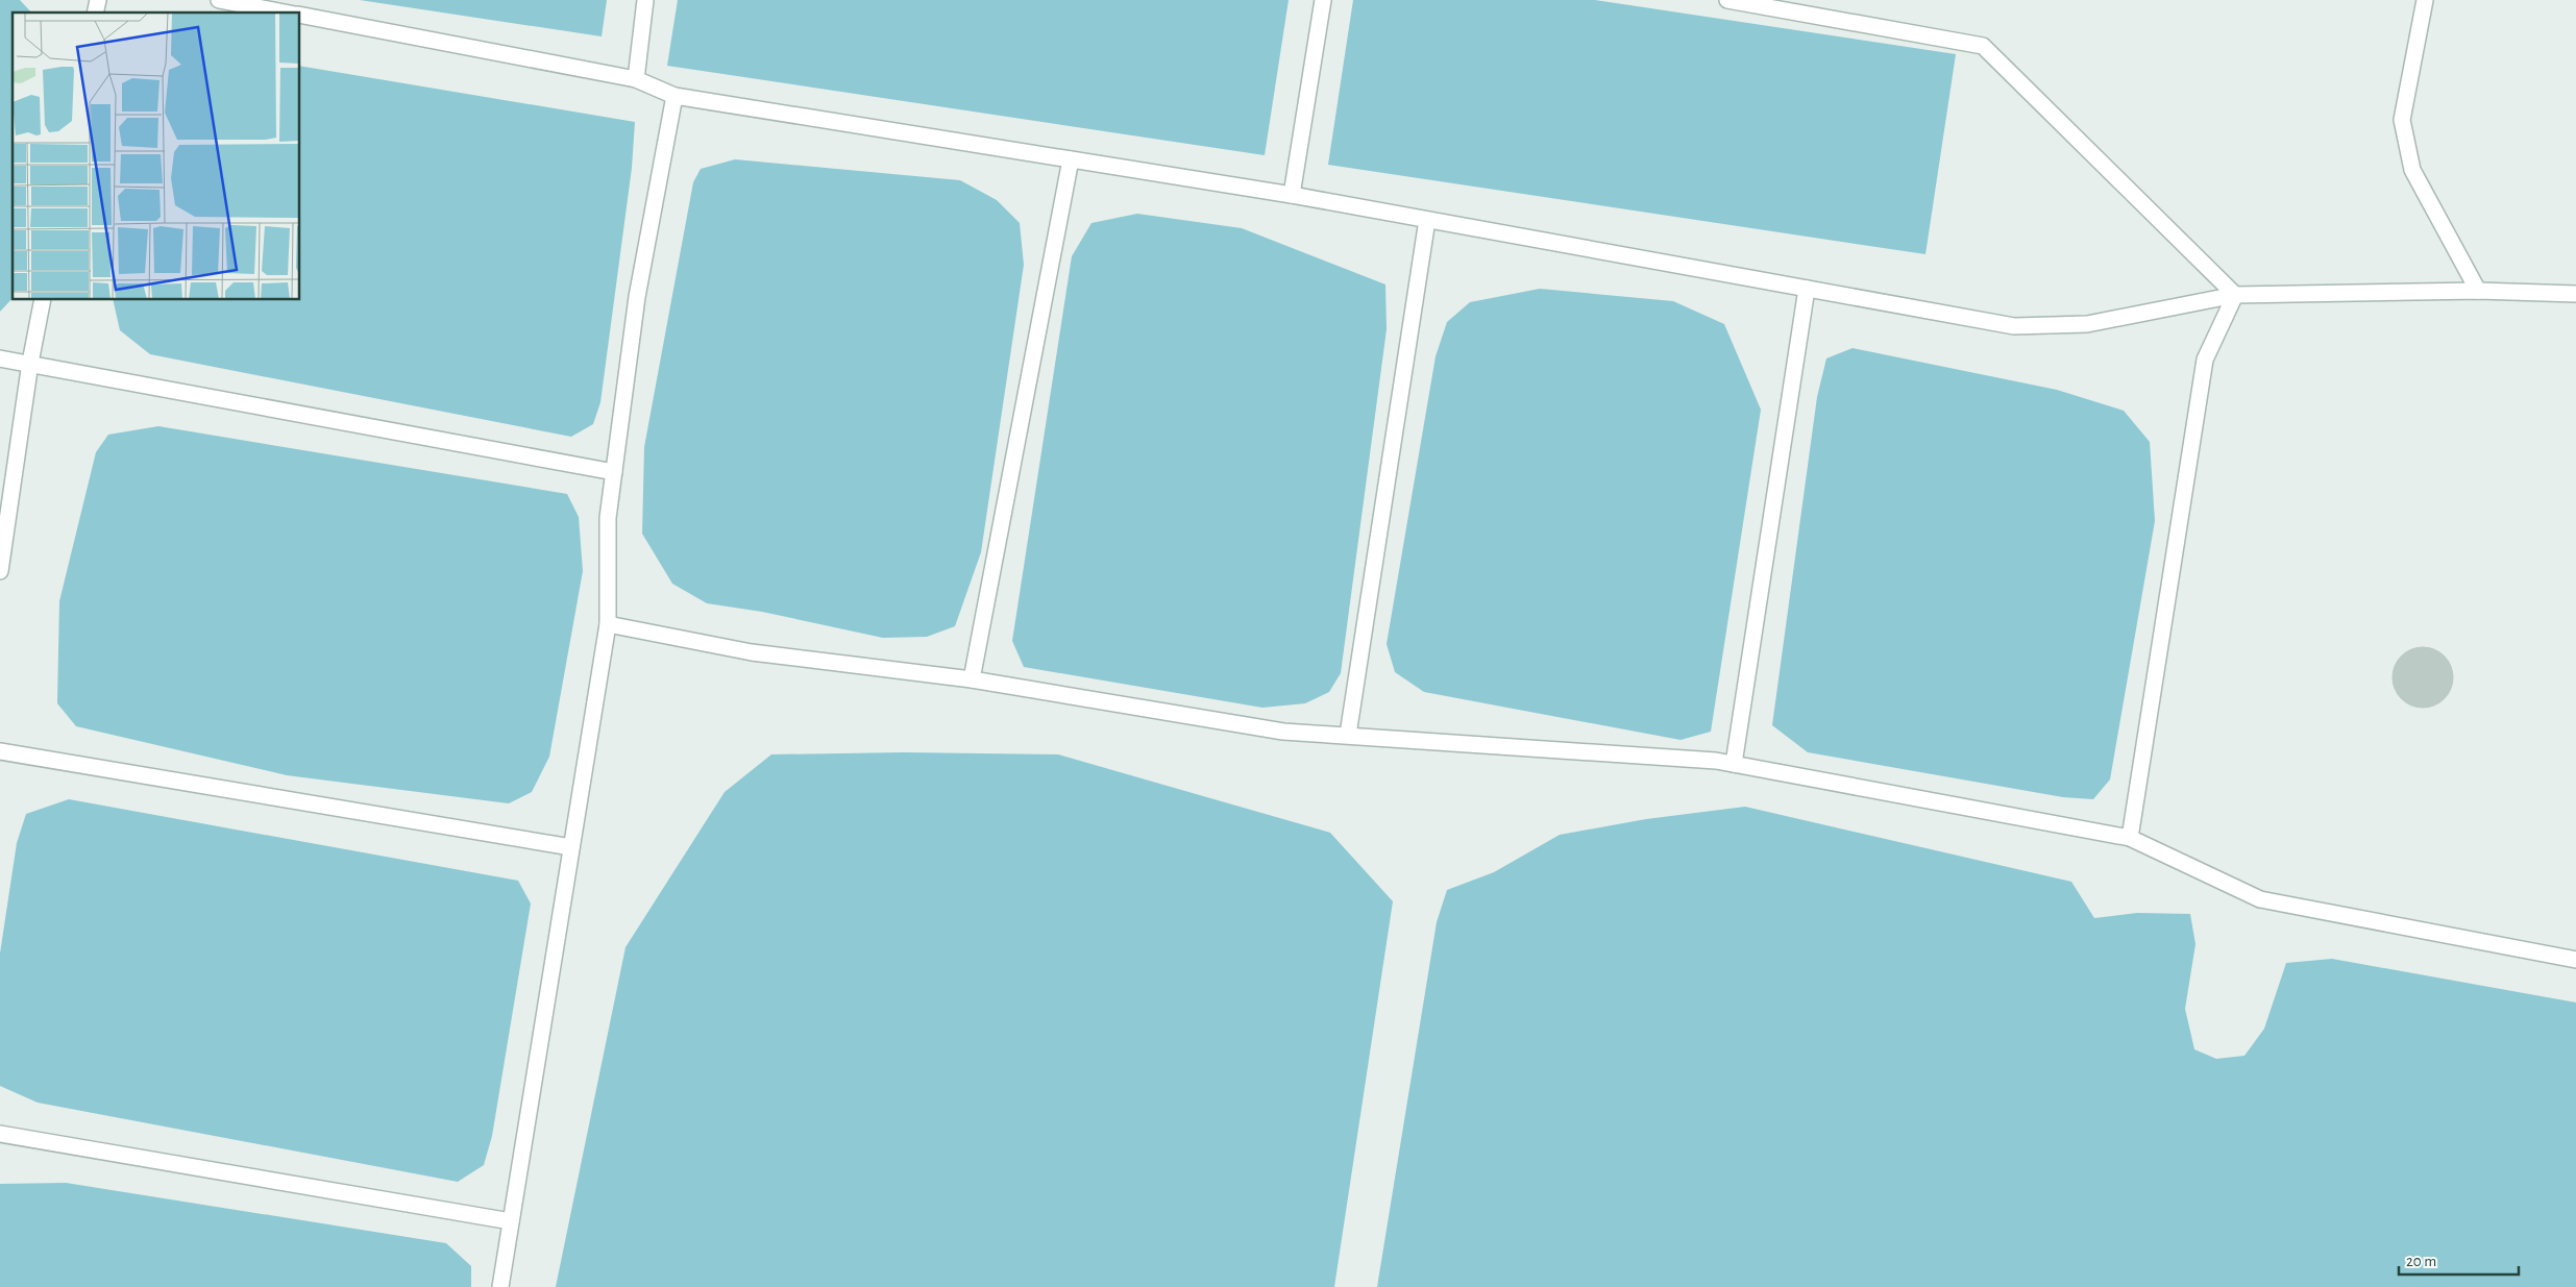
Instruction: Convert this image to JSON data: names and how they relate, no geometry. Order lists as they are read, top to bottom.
{
  "scale_bar": "20 m"
}
